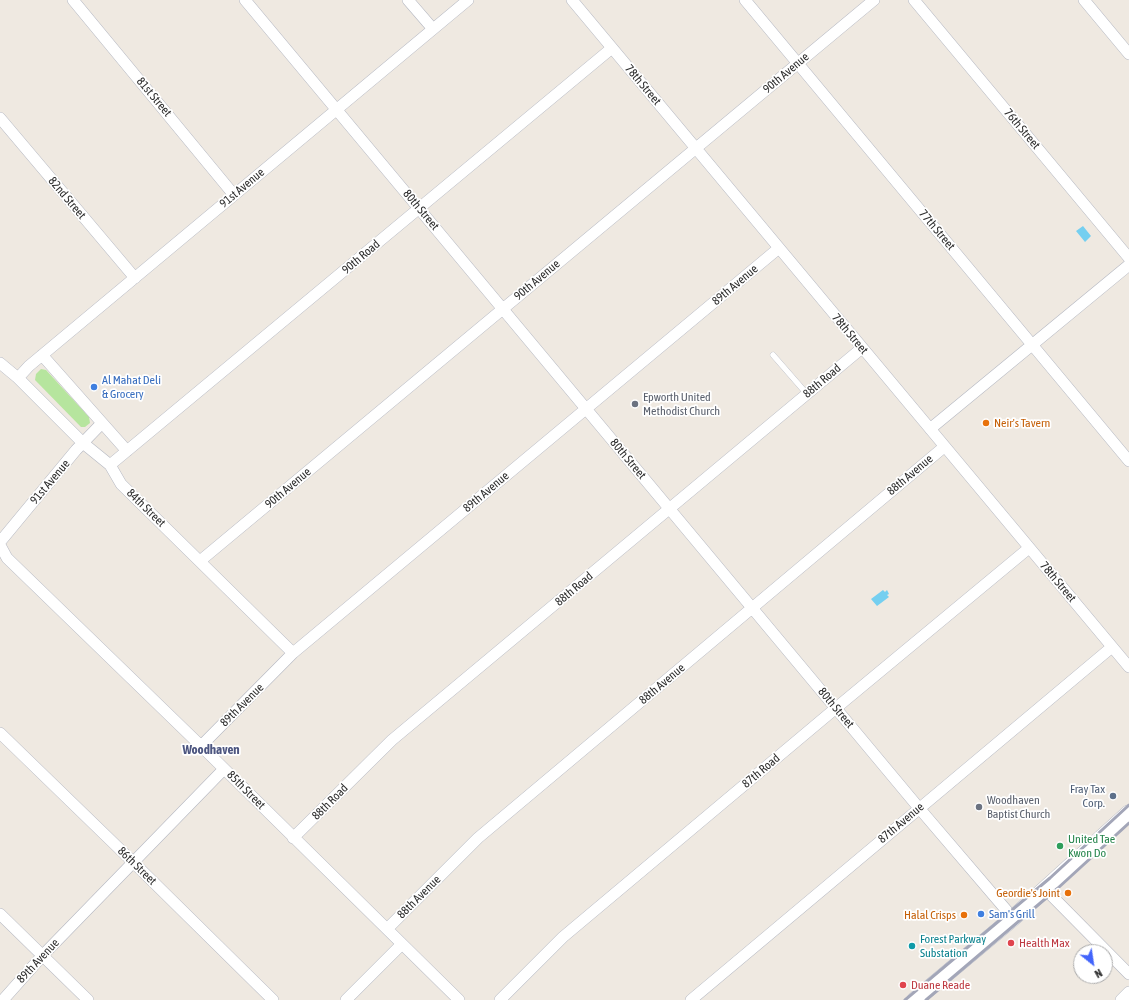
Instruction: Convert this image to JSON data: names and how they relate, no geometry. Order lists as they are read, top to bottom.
{
  "streets": {
    "street": [
      "90th Avenue",
      "78th Street",
      "81st Street",
      "76th Street",
      "91st Avenue",
      "82nd Street",
      "80th Street",
      "77th Street",
      "90th Road",
      "89th Avenue",
      "88th Road",
      "88th Avenue",
      "84th Street",
      "87th Road",
      "85th Street",
      "87th Avenue",
      "86th Street"
    ]
  },
  "crossings": [
    ["90th Avenue", "78th Street"],
    ["90th Avenue", "80th Street"],
    ["90th Avenue", "77th Street"],
    ["90th Avenue", "84th Street"],
    ["78th Street", "90th Road"],
    ["78th Street", "89th Avenue"],
    ["78th Street", "88th Road"],
    ["78th Street", "88th Avenue"],
    ["78th Street", "87th Road"],
    ["78th Street", "87th Avenue"],
    ["81st Street", "91st Avenue"],
    ["91st Avenue", "82nd Street"],
    ["91st Avenue", "80th Street"],
    ["91st Avenue", "84th Street"],
    ["91st Avenue", "85th Street"],
    ["80th Street", "90th Road"],
    ["80th Street", "89th Avenue"],
    ["80th Street", "88th Road"],
    ["80th Street", "88th Avenue"],
    ["80th Street", "87th Road"],
    ["80th Street", "87th Avenue"],
    ["90th Road", "84th Street"],
    ["89th Avenue", "84th Street"],
    ["89th Avenue", "85th Street"],
    ["89th Avenue", "86th Street"],
    ["88th Road", "85th Street"],
    ["88th Avenue", "85th Street"]
  ],
  "districts": ["Woodhaven"],
  "places": [
    "Al Mahat Deli & Grocery",
    "Epworth United Methodist Church",
    "Neir's Tavern",
    "Fray Tax Corp.",
    "Woodhaven Baptist Church",
    "United Tae Kwon Do",
    "Geordie's Joint",
    "Sam's Grill",
    "Halal Crisps",
    "Health Max",
    "Forest Parkway Substation",
    "Duane Reade"
  ],
  "north": "bottom right"
}
